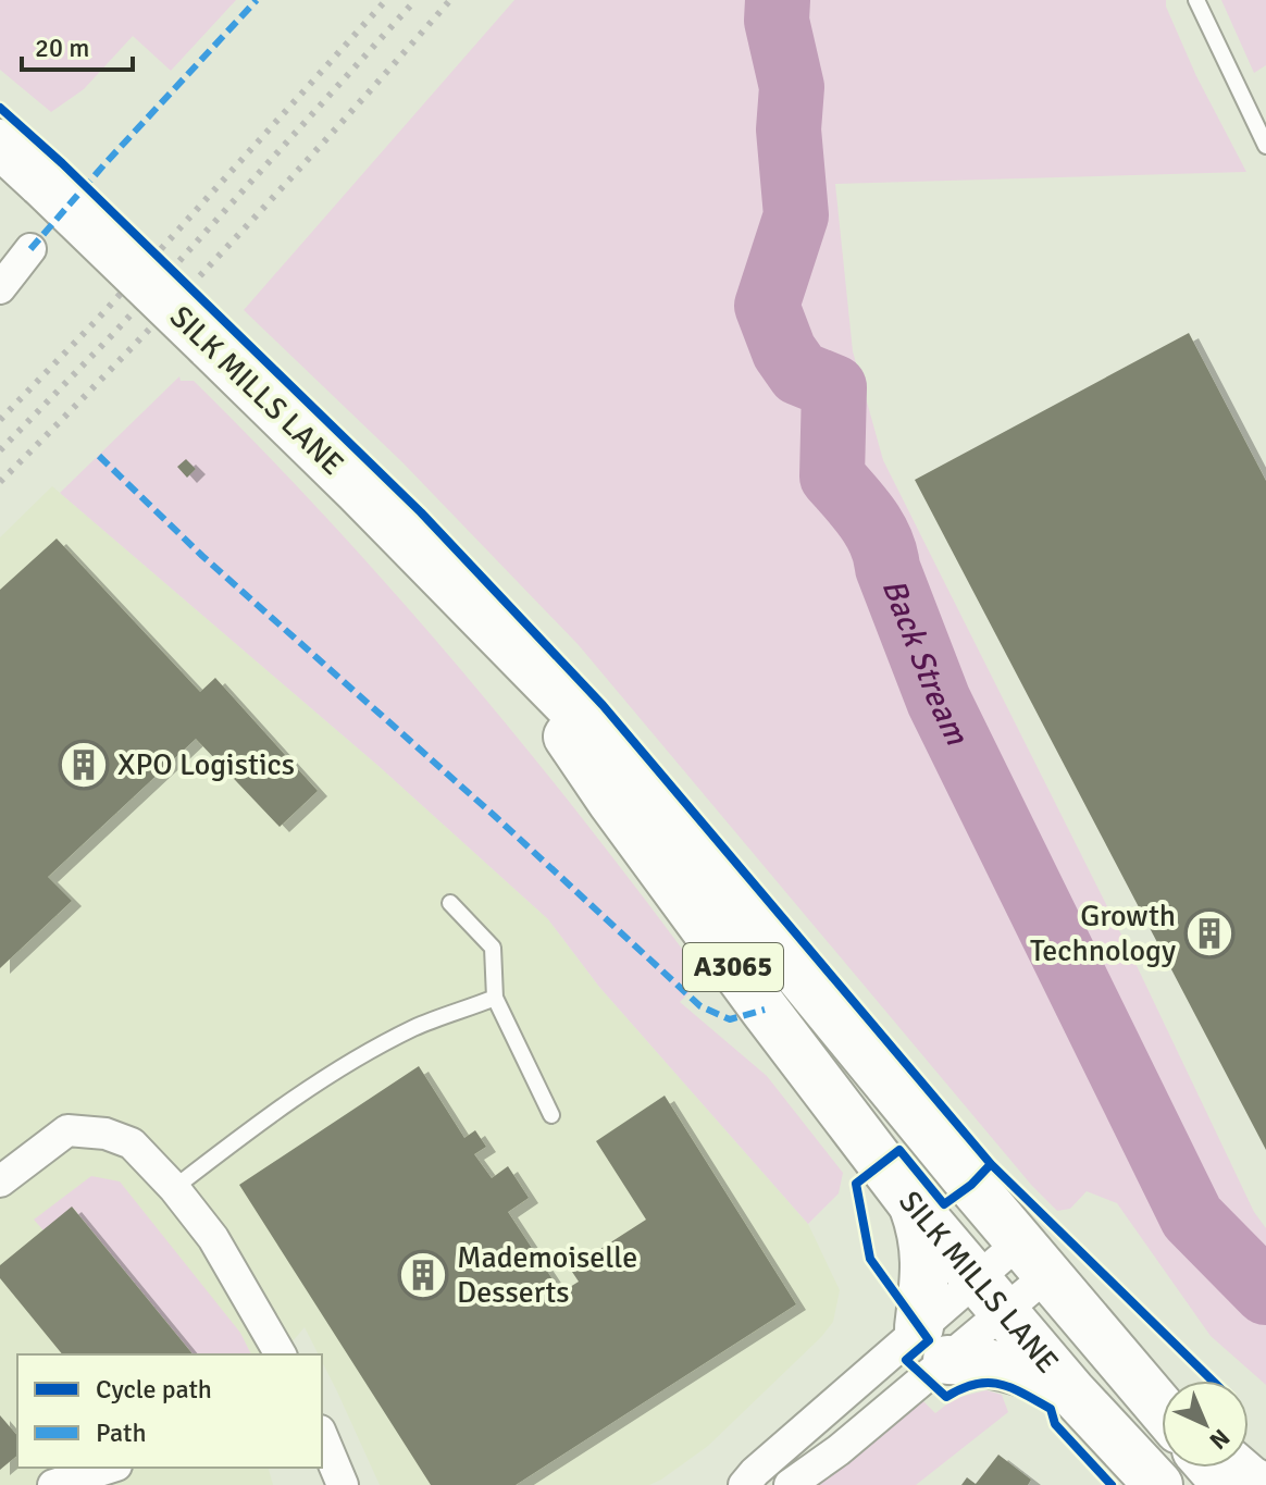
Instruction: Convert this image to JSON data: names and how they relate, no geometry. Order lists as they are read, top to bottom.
{
  "streets": {
    "main road": ["SILK MILLS LANE", "A3065"]
  },
  "water": ["Back Stream"],
  "places": {
    "building": ["XPO Logistics", "Growth Technology", "Mademoiselle Desserts"]
  },
  "legend": ["Cycle path", "Path"],
  "scale_bar": "20 m",
  "north": "bottom right"
}
